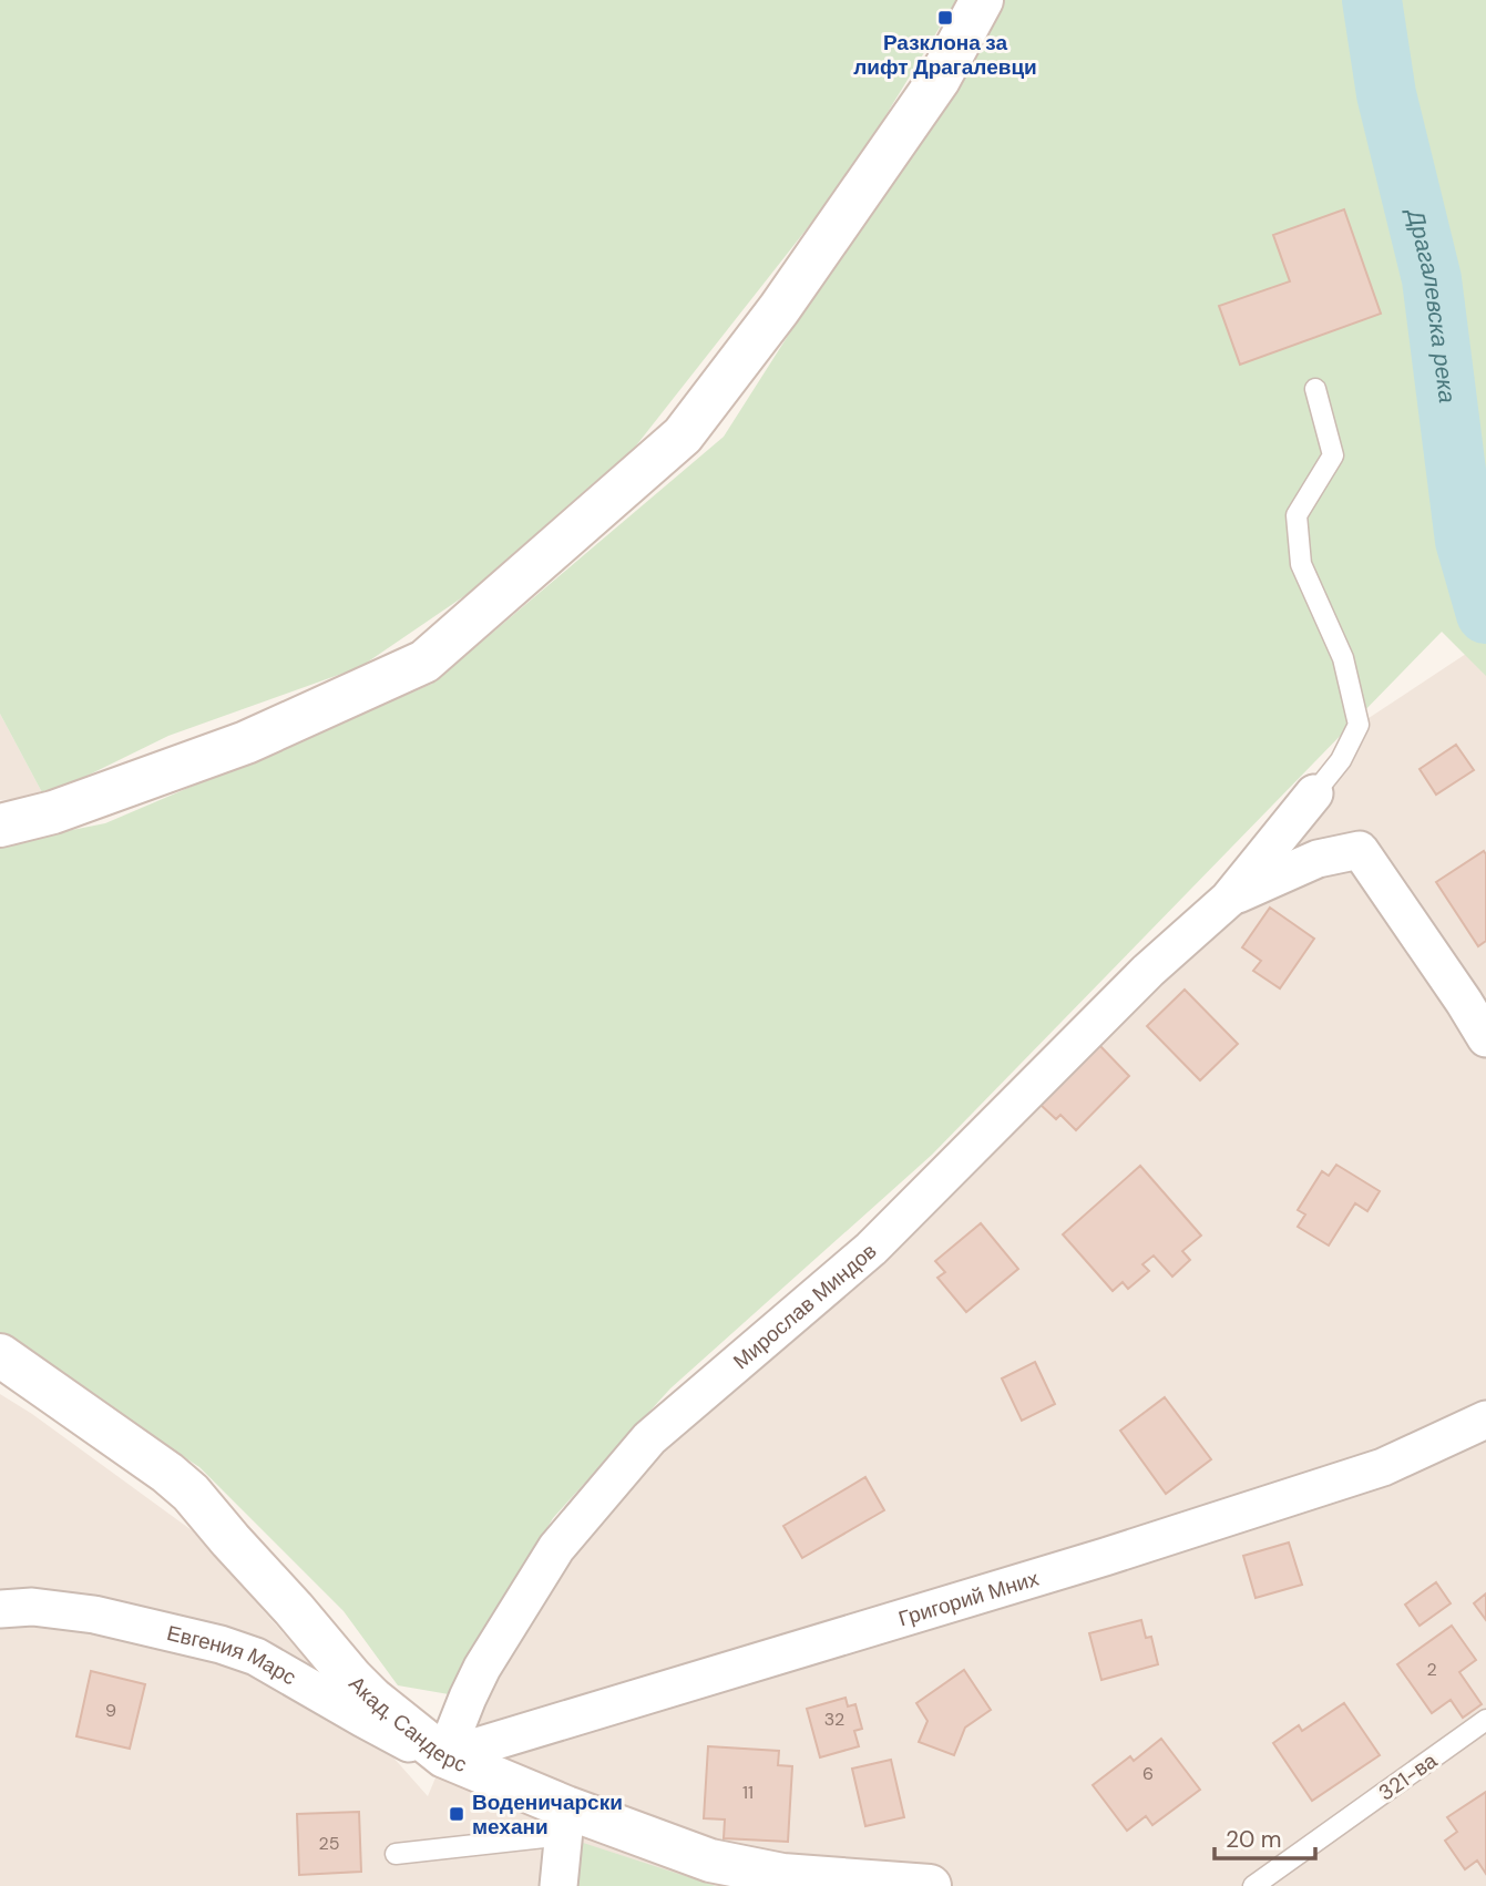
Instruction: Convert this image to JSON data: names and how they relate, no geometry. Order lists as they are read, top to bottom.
{
  "streets": {
    "street": [
      "Мирослав Миндов",
      "Григорий Мних",
      "Евгения Марс",
      "Акад. Сандерс"
    ],
    "lane": ["321-ва"]
  },
  "crossings": [
    ["Мирослав Миндов", "Григорий Мних"],
    ["Мирослав Миндов", "Евгения Марс"],
    ["Мирослав Миндов", "Акад. Сандерс"],
    ["Григорий Мних", "Евгения Марс"],
    ["Григорий Мних", "Акад. Сандерс"],
    ["Евгения Марс", "Акад. Сандерс"]
  ],
  "water": ["Драгалевска река"],
  "places": {
    "transit": ["Разклона за лифт Драгалевци", "Воденичарски механи"]
  },
  "house_numbers": [
    "2",
    "9",
    "32",
    "6",
    "11",
    "25"
  ],
  "scale_bar": "20 m"
}
